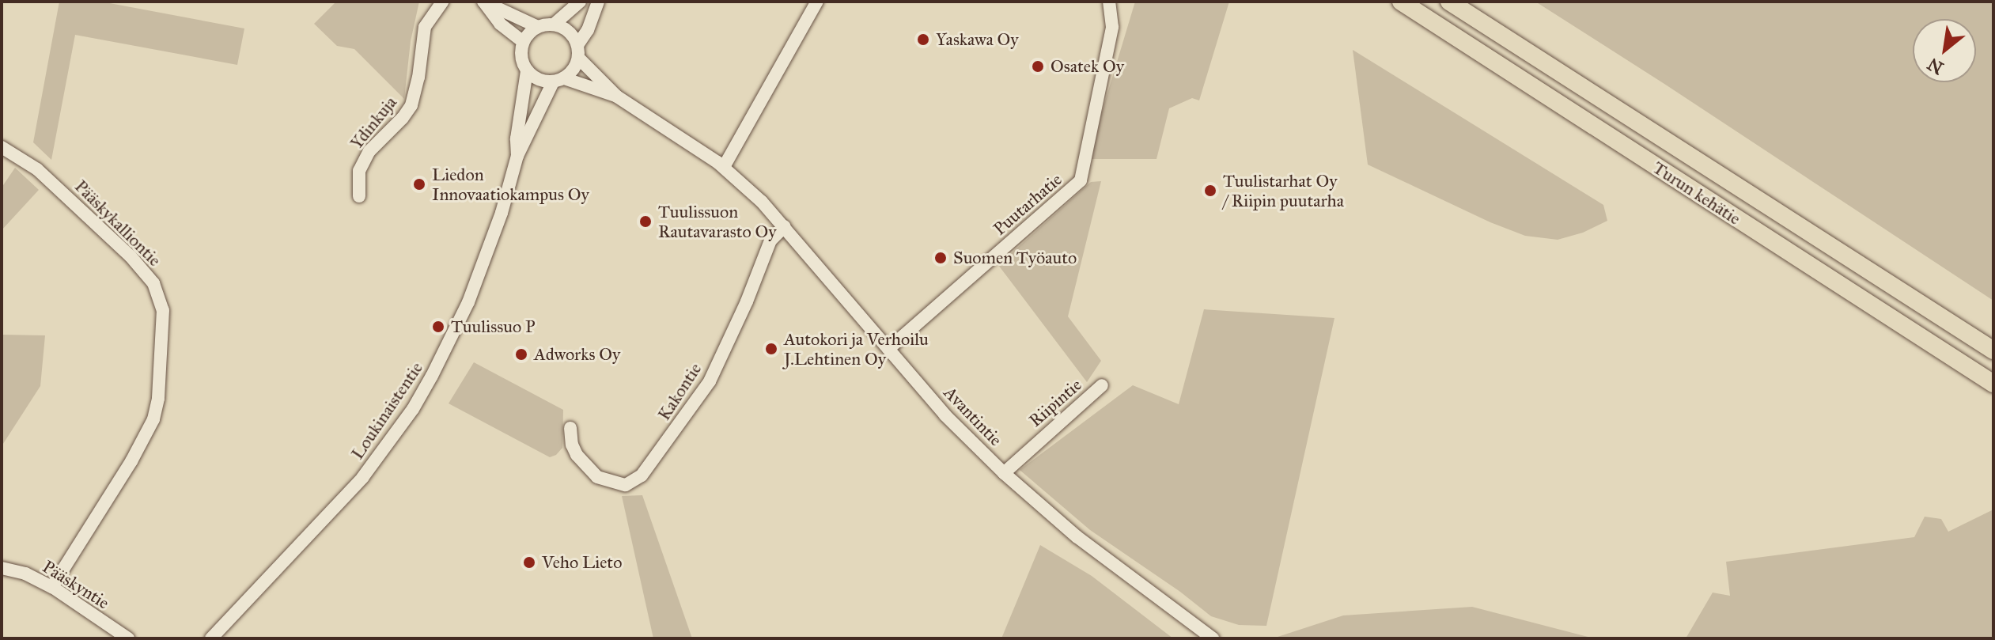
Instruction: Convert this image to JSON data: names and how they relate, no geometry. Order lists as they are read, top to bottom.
{
  "streets": {
    "highway": ["Turun kehätie"],
    "street": [
      "Ydinkuja",
      "Puutarhatie",
      "Pääskykalliontie",
      "Kakontie",
      "Riipintie",
      "Loukinaistentie",
      "Avantintie",
      "Pääskyntie"
    ]
  },
  "crossings": [
    ["Puutarhatie", "Avantintie"],
    ["Pääskykalliontie", "Pääskyntie"],
    ["Kakontie", "Avantintie"],
    ["Riipintie", "Avantintie"],
    ["Loukinaistentie", "Avantintie"]
  ],
  "places": [
    "Yaskawa Oy",
    "Osatek Oy",
    "Liedon Innovaatiokampus Oy",
    "Tuulistarhat Oy / Riipin puutarha",
    "Tuulissuon Rautavarasto Oy",
    "Suomen Työauto",
    "Tuulissuo P",
    "Autokori ja Verhoilu J.Lehtinen Oy",
    "Adworks Oy",
    "Veho Lieto"
  ],
  "north": "bottom left"
}
